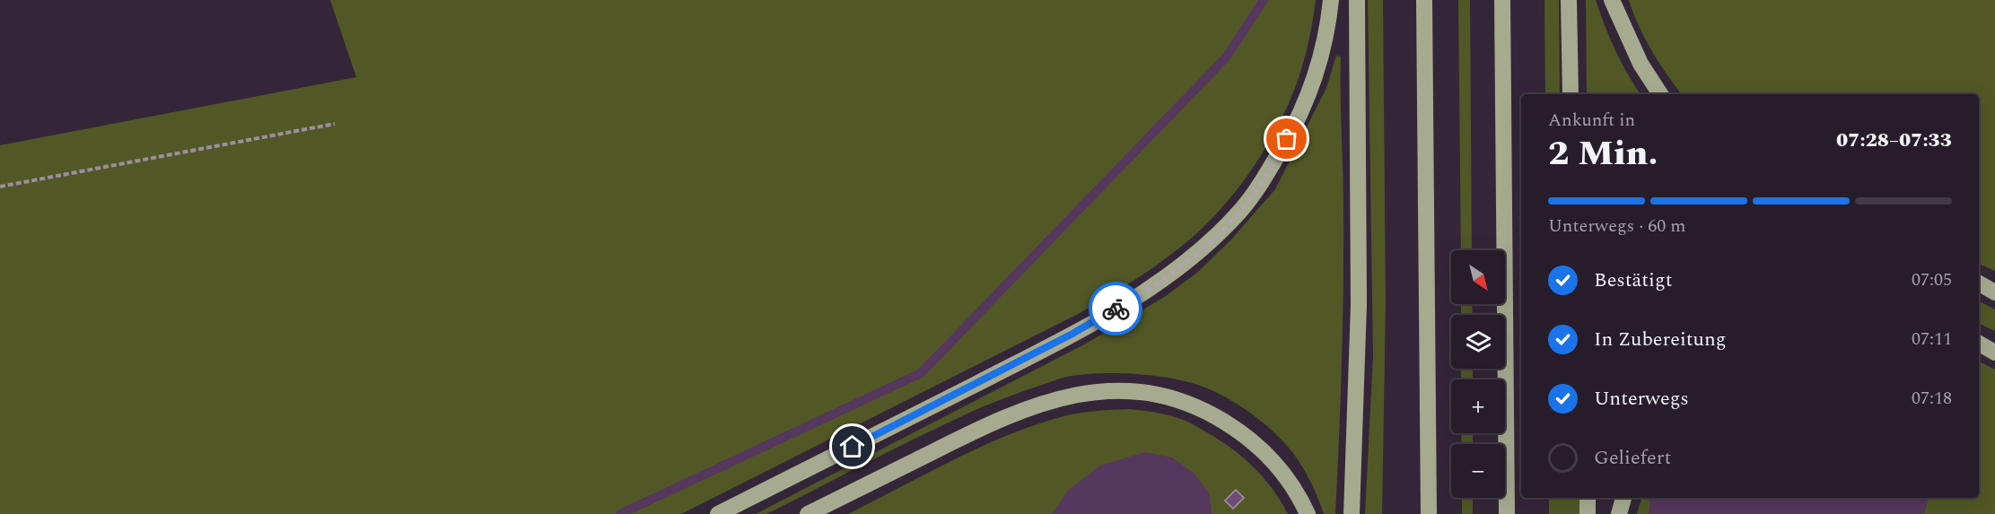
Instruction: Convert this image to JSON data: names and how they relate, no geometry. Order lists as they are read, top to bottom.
{
  "north": "bottom right",
  "page": {
    "heading": ["2 Min.", "Ankunft in", "07:28–07:33"],
    "bar": "Unterwegs · 60 m",
    "map_buttons": ["+", "−"],
    "list": [
      ["Bestätigt", "07:05"],
      ["In Zubereitung", "07:11"],
      ["Unterwegs", "07:18"],
      "Geliefert"
    ]
  }
}
